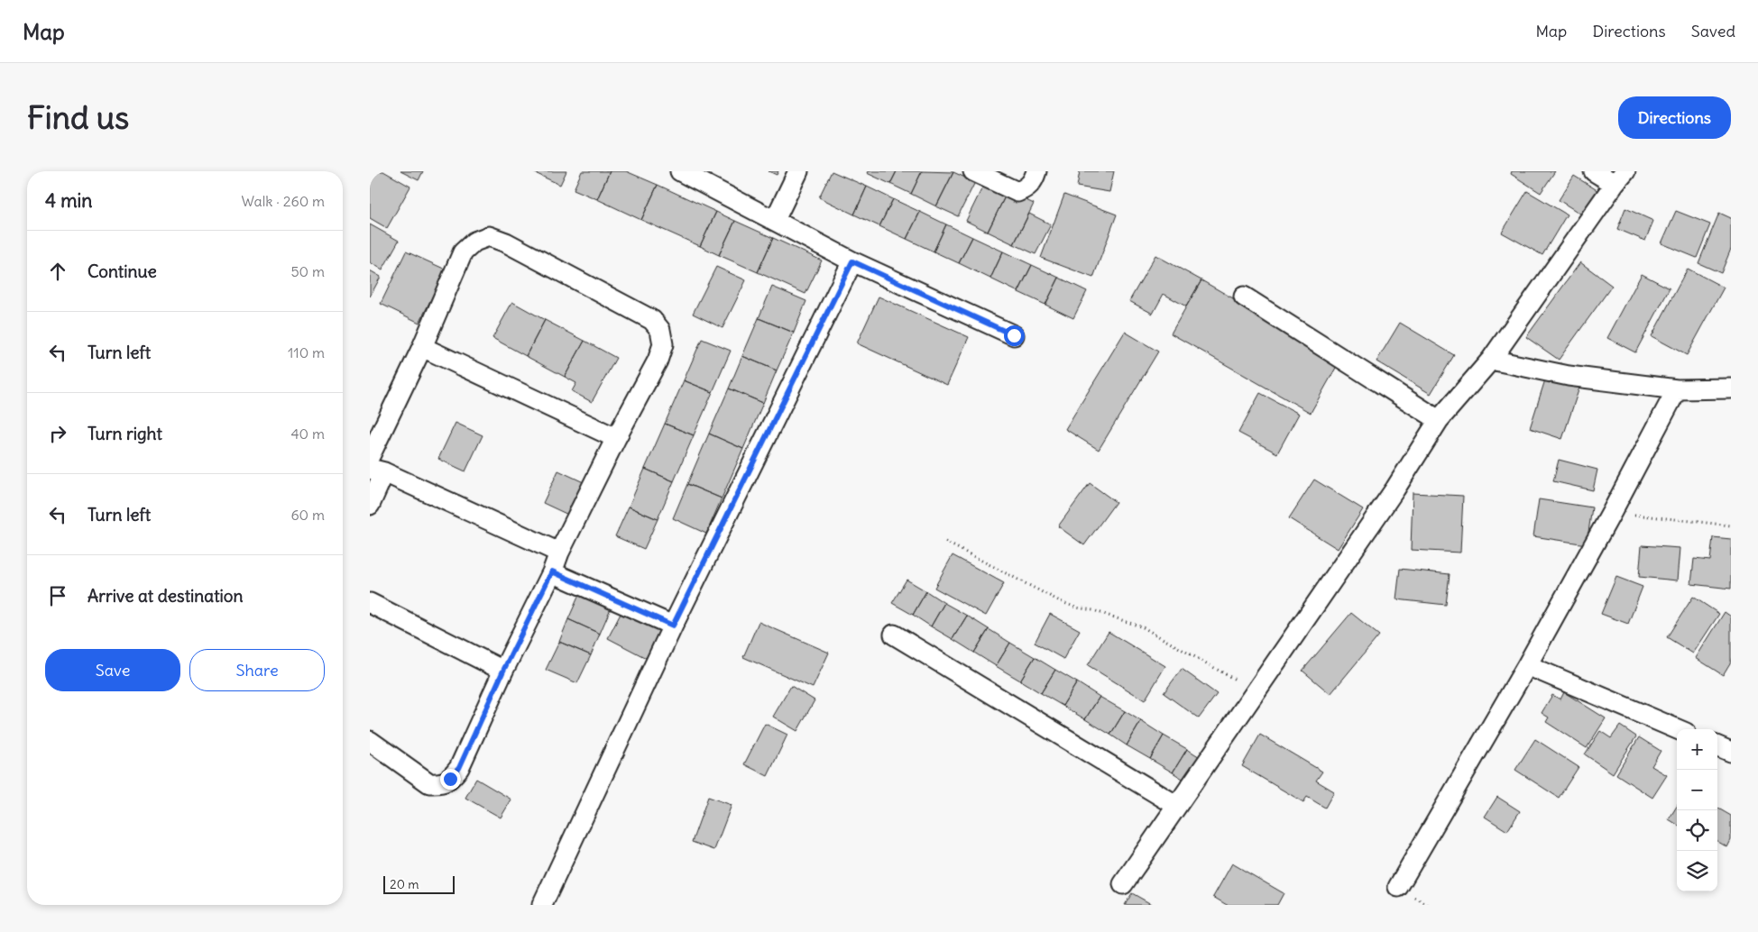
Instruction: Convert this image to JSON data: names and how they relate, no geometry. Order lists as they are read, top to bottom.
{
  "scale_bar": "20 m",
  "page": {
    "header": "Map",
    "nav": ["Map", "Directions", "Saved"],
    "buttons": [
      "Directions",
      ["Save", "Share"]
    ],
    "title": "Find us",
    "heading": ["4 min", "Walk · 260 m"],
    "list": [
      ["Continue", "50 m"],
      ["Turn left", "110 m"],
      ["Turn right", "40 m"],
      ["Turn left", "60 m"],
      "Arrive at destination"
    ],
    "map_buttons": ["+", "−"],
    "scale": "20 m"
  }
}
